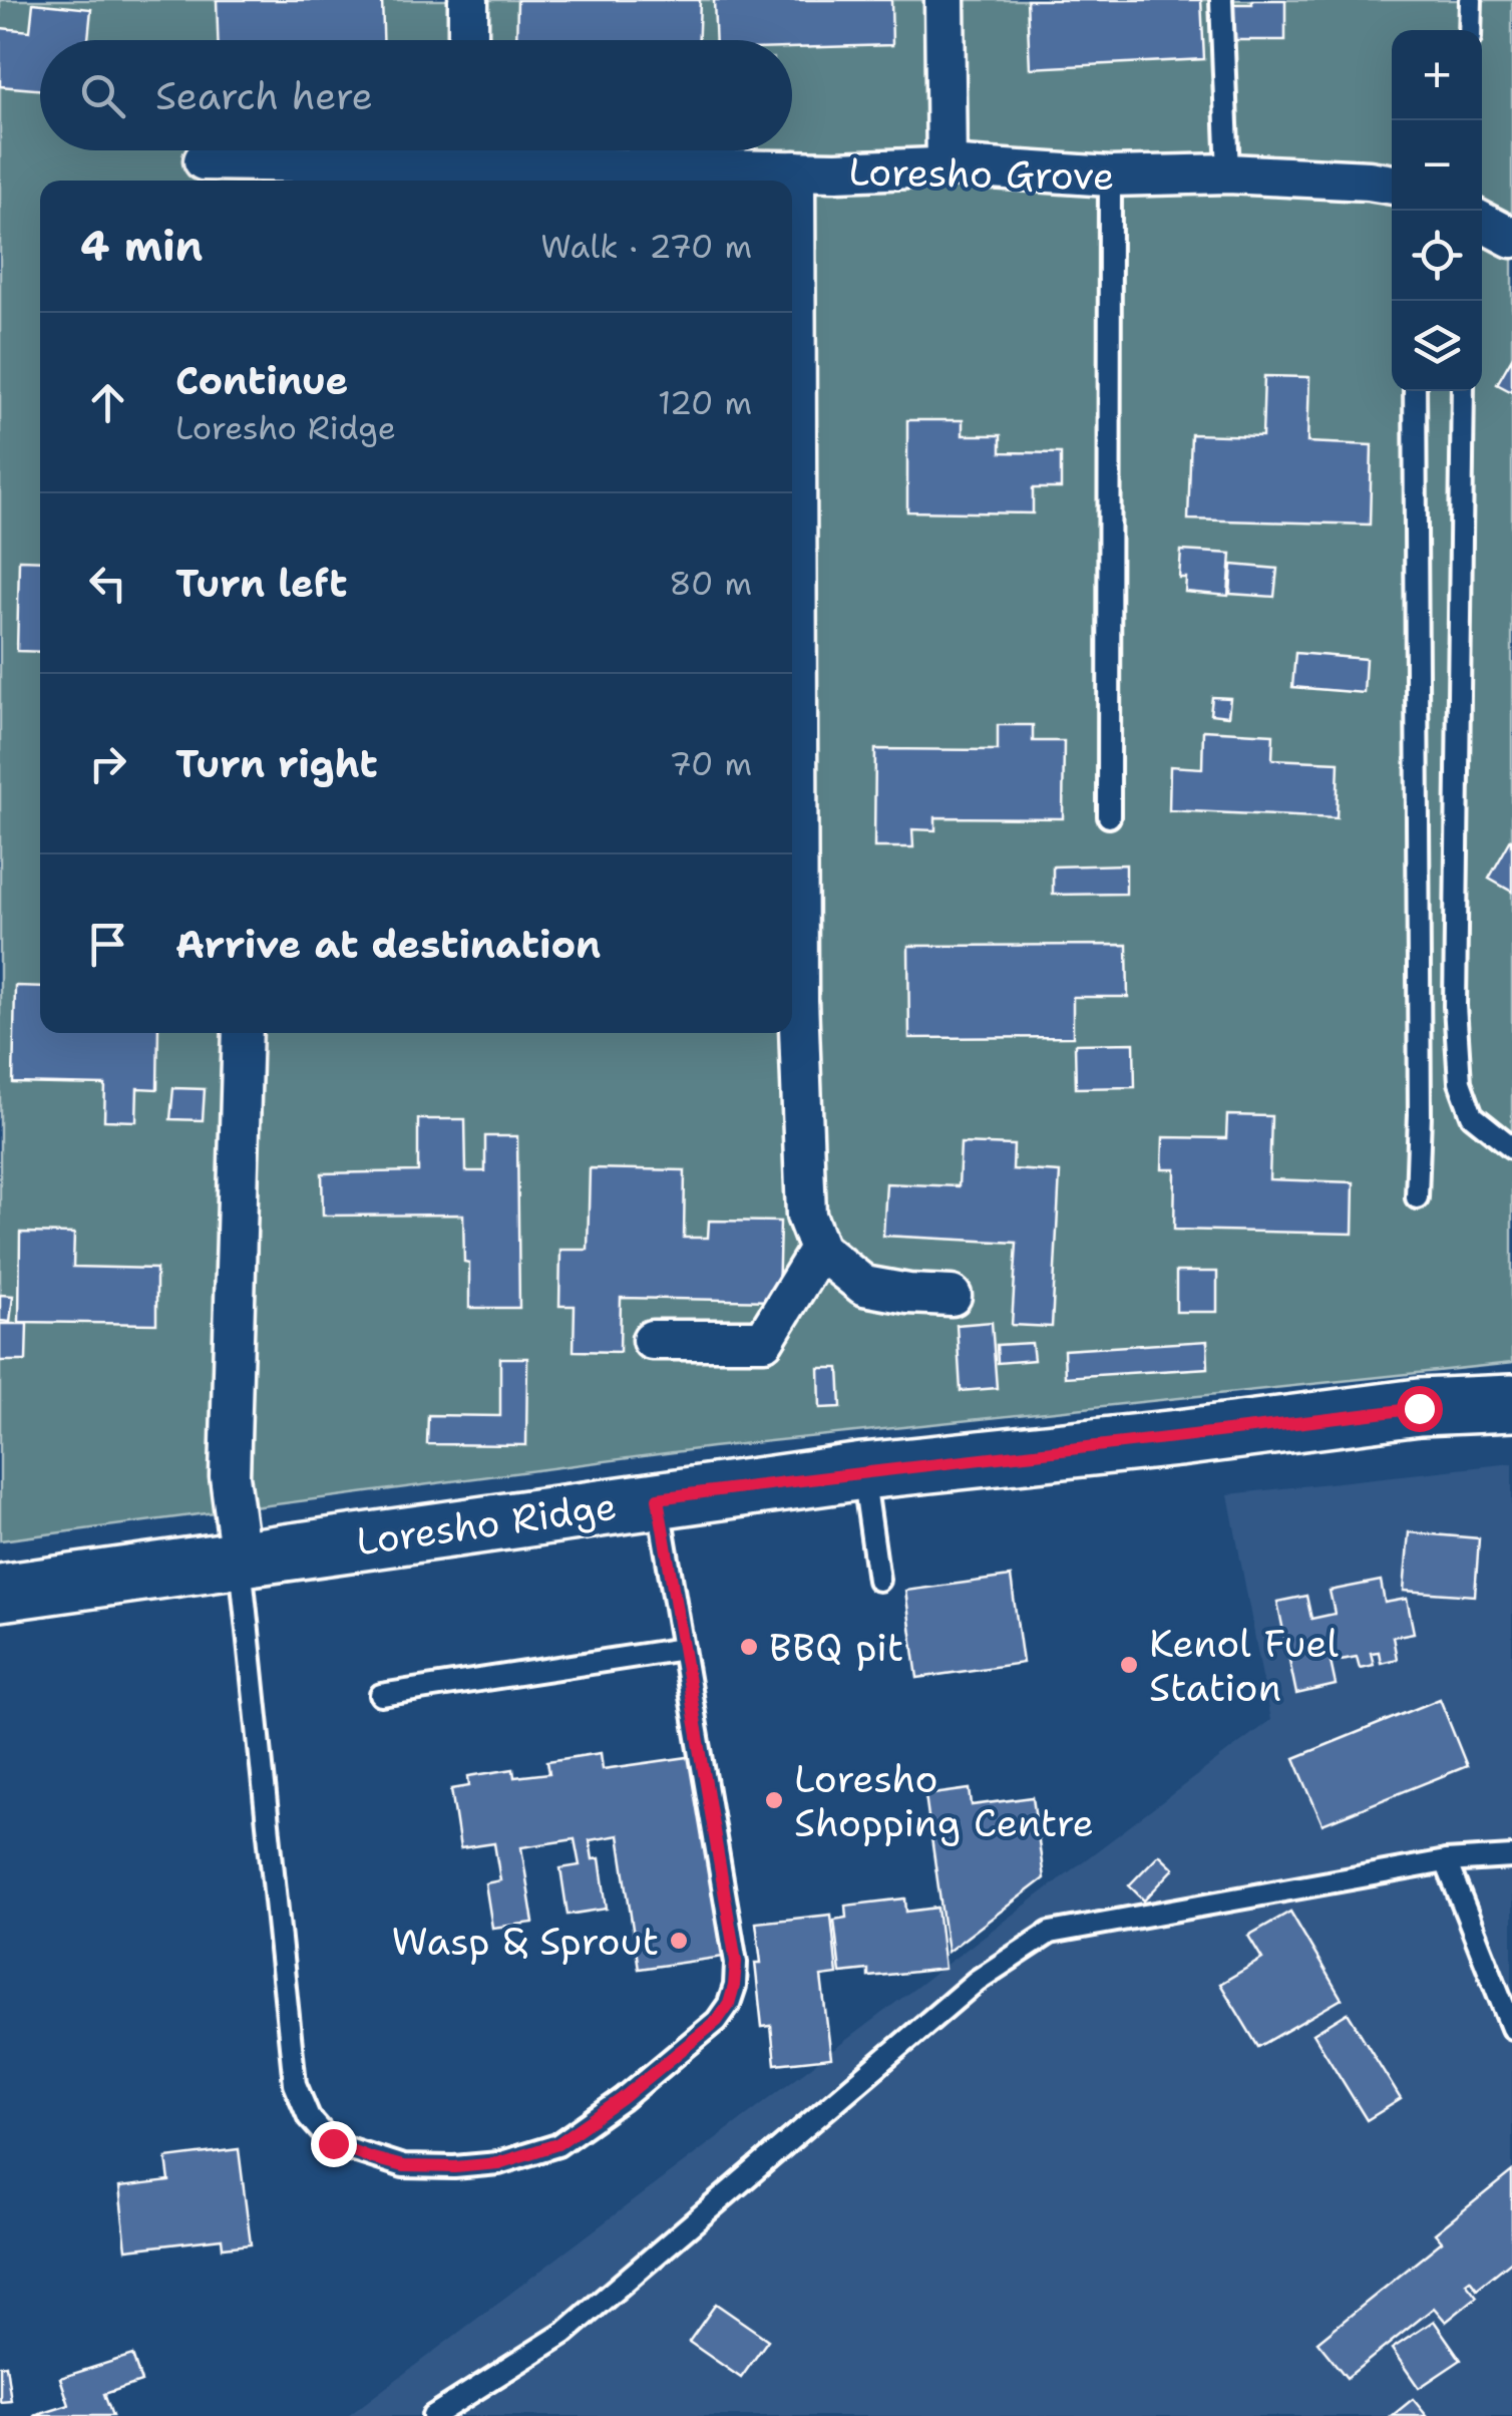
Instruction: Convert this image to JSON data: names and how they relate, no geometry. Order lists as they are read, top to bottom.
{
  "streets": {
    "main road": ["Loresho Ridge"],
    "street": ["Loresho Grove"]
  },
  "places": [
    "BBQ pit",
    "Kenol Fuel Station",
    "Loresho Shopping Centre",
    "Wasp & Sprout"
  ],
  "page": {
    "map_buttons": ["+", "−"],
    "search": "Search here",
    "heading": ["4 min", "Walk · 270 m"],
    "list": [
      ["Continue", "Loresho Ridge", "120 m"],
      ["Turn left", "80 m"],
      ["Turn right", "70 m"],
      "Arrive at destination"
    ]
  }
}
